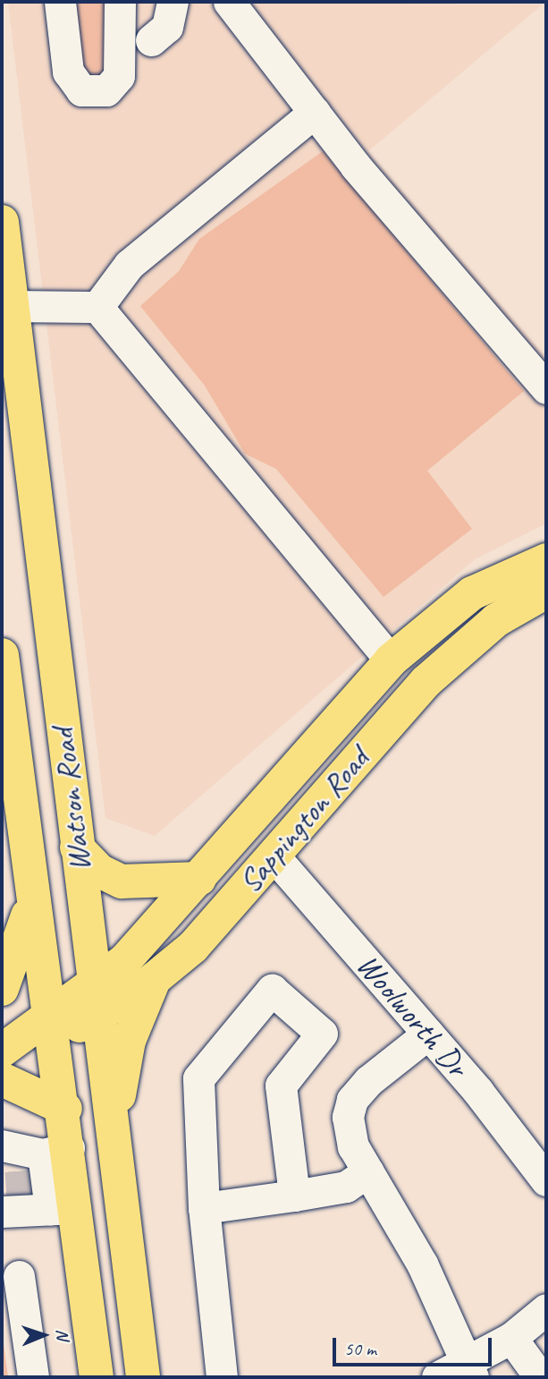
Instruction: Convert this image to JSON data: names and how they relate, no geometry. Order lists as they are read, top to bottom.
{
  "streets": {
    "main road": ["Watson Road", "Sappington Road"],
    "street": ["Woolworth Dr"]
  },
  "crossings": [
    ["Watson Road", "Sappington Road"],
    ["Sappington Road", "Woolworth Dr"]
  ],
  "scale_bar": "50 m",
  "north": "right"
}
